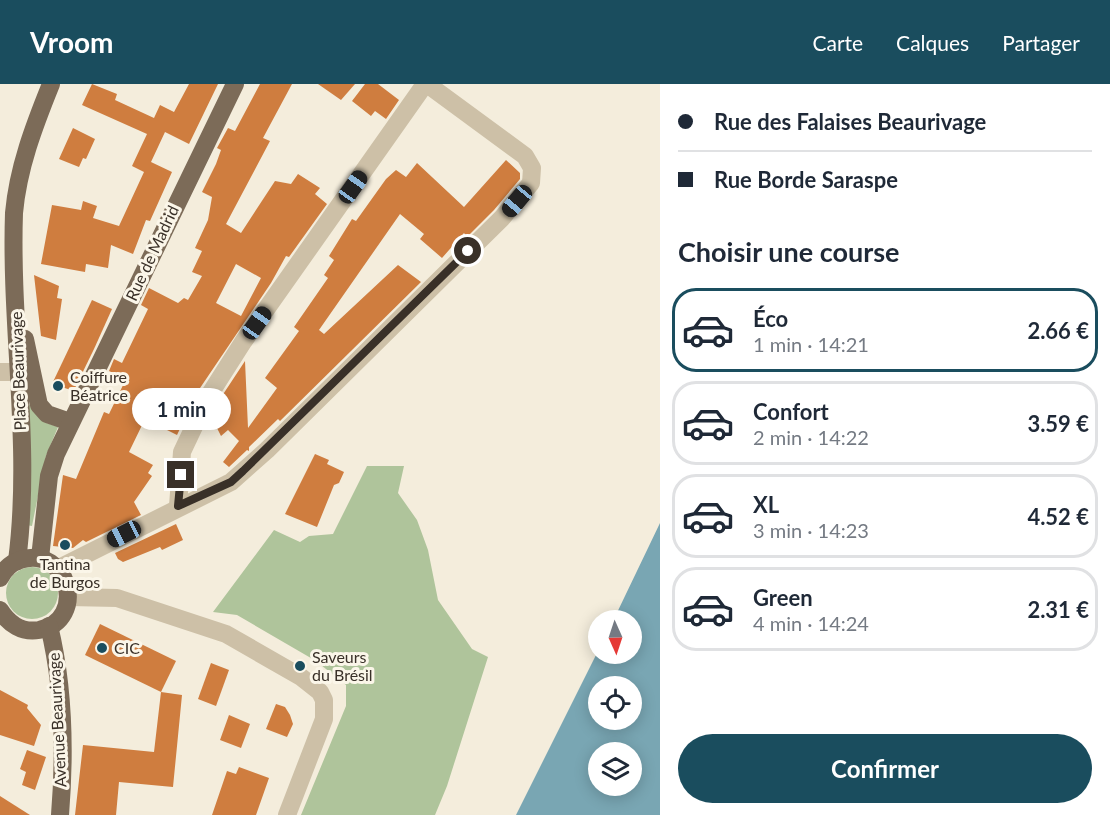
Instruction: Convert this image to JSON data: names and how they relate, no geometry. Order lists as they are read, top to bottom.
{
  "streets": {
    "main road": ["Rue de Madrid", "Place Beaurivage", "Avenue Beaurivage"]
  },
  "crossings": [
    ["Rue de Madrid", "Place Beaurivage"]
  ],
  "places": [
    "Coiffure Béatrice",
    "Tantina de Burgos",
    "CIC",
    "Saveurs du Brésil"
  ],
  "north": "bottom",
  "page": {
    "header": "Vroom",
    "nav": ["Carte", "Calques", "Partager"],
    "banner": ["Rue des Falaises Beaurivage", "Rue Borde Saraspe"],
    "heading": "Choisir une course",
    "list": [
      {
        "name": "Éco",
        "note": "1 min · 14:21",
        "value": "2.66 €"
      },
      {
        "name": "Confort",
        "note": "2 min · 14:22",
        "value": "3.59 €"
      },
      {
        "name": "XL",
        "note": "3 min · 14:23",
        "value": "4.52 €"
      },
      {
        "name": "Green",
        "note": "4 min · 14:24",
        "value": "2.31 €"
      }
    ],
    "bubble": "1 min",
    "buttons": "Confirmer"
  }
}
